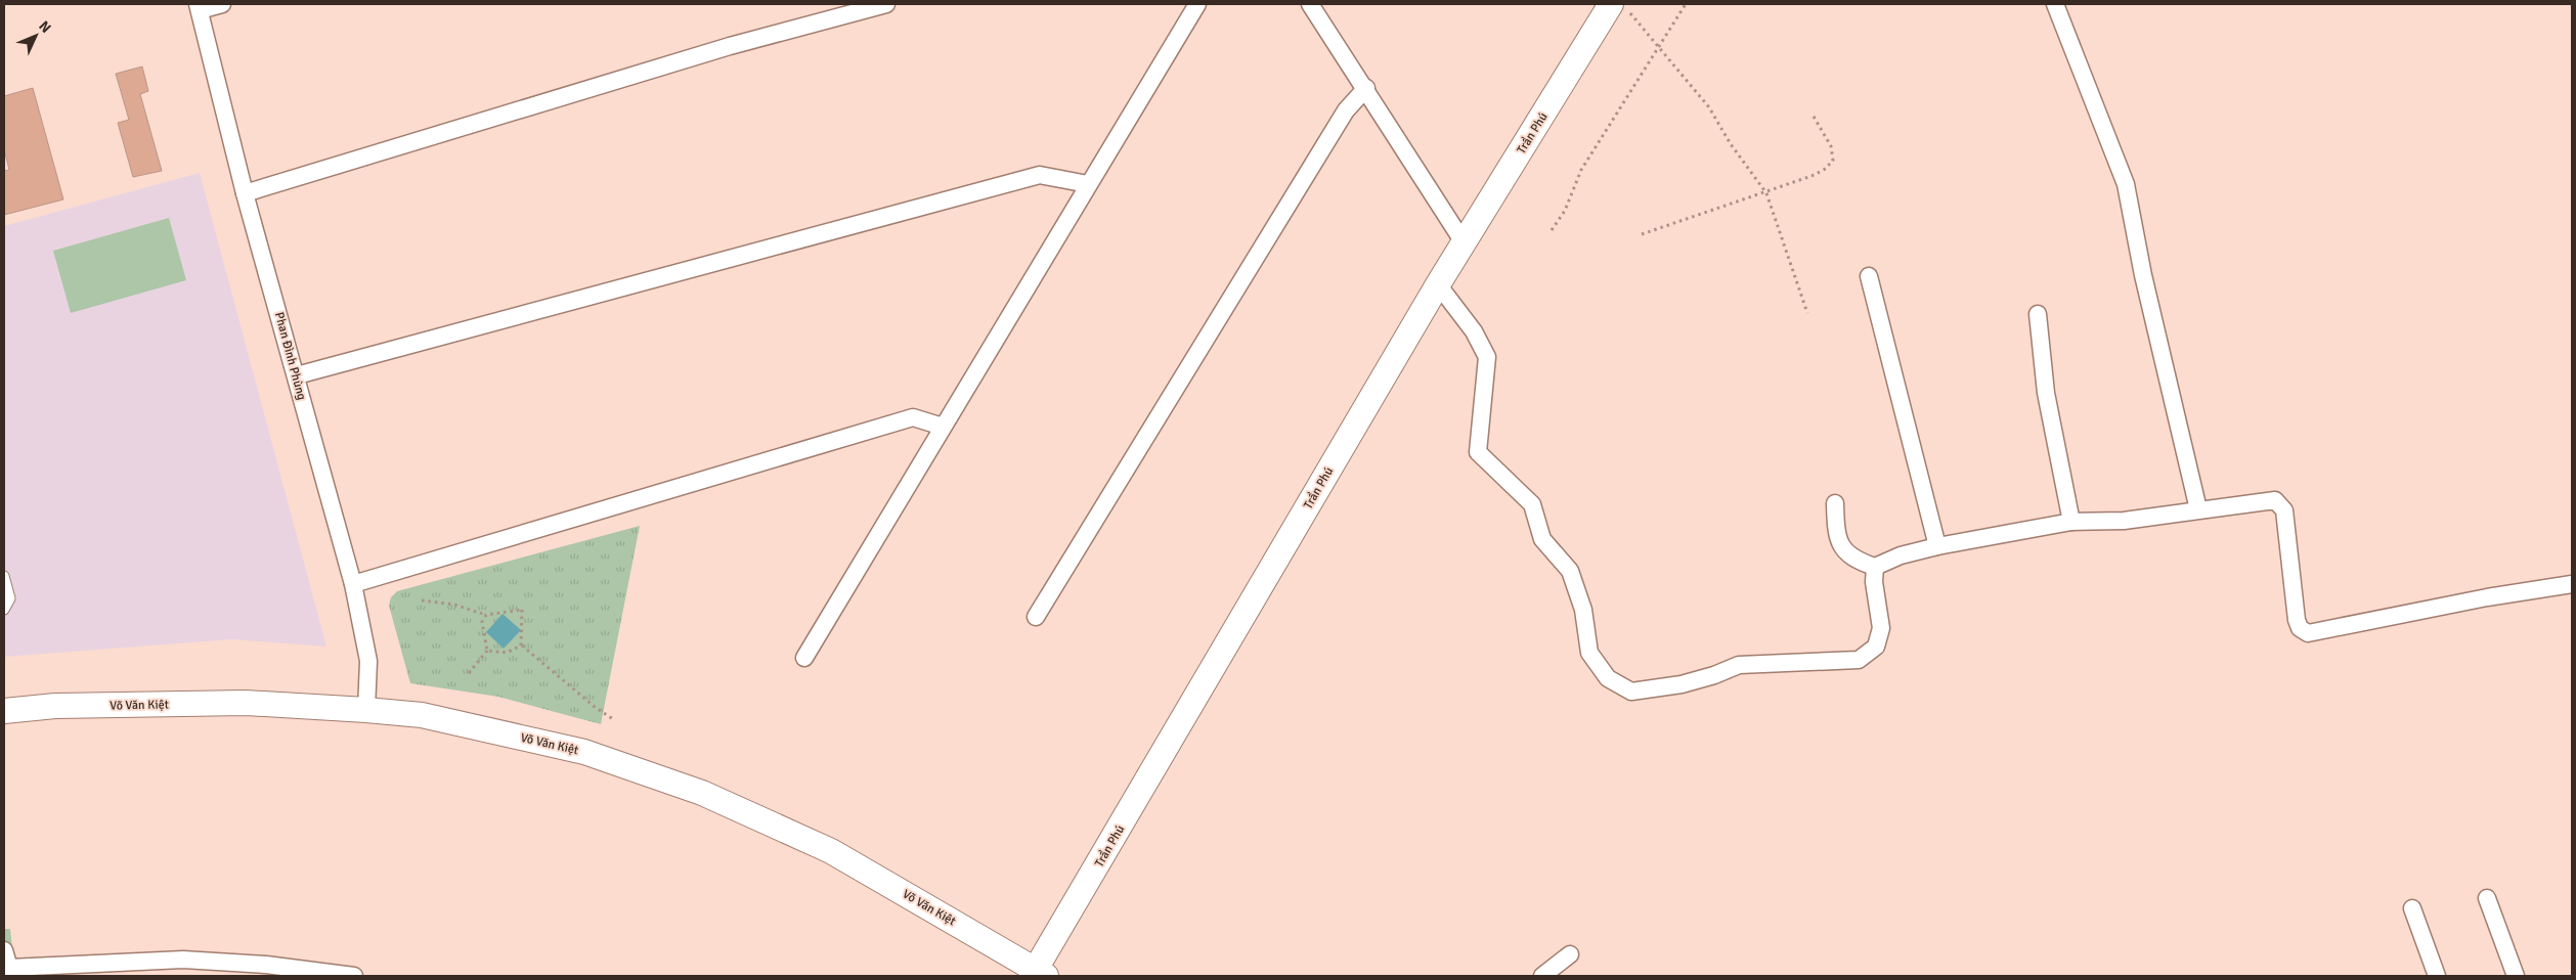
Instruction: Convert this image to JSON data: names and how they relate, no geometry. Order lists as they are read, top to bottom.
{
  "streets": {
    "main road": ["Trần Phú", "Võ Văn Kiệt"],
    "street": ["Phan Đình Phùng"]
  },
  "crossings": [
    ["Trần Phú", "Võ Văn Kiệt"],
    ["Phan Đình Phùng", "Võ Văn Kiệt"]
  ],
  "north": "top right"
}
